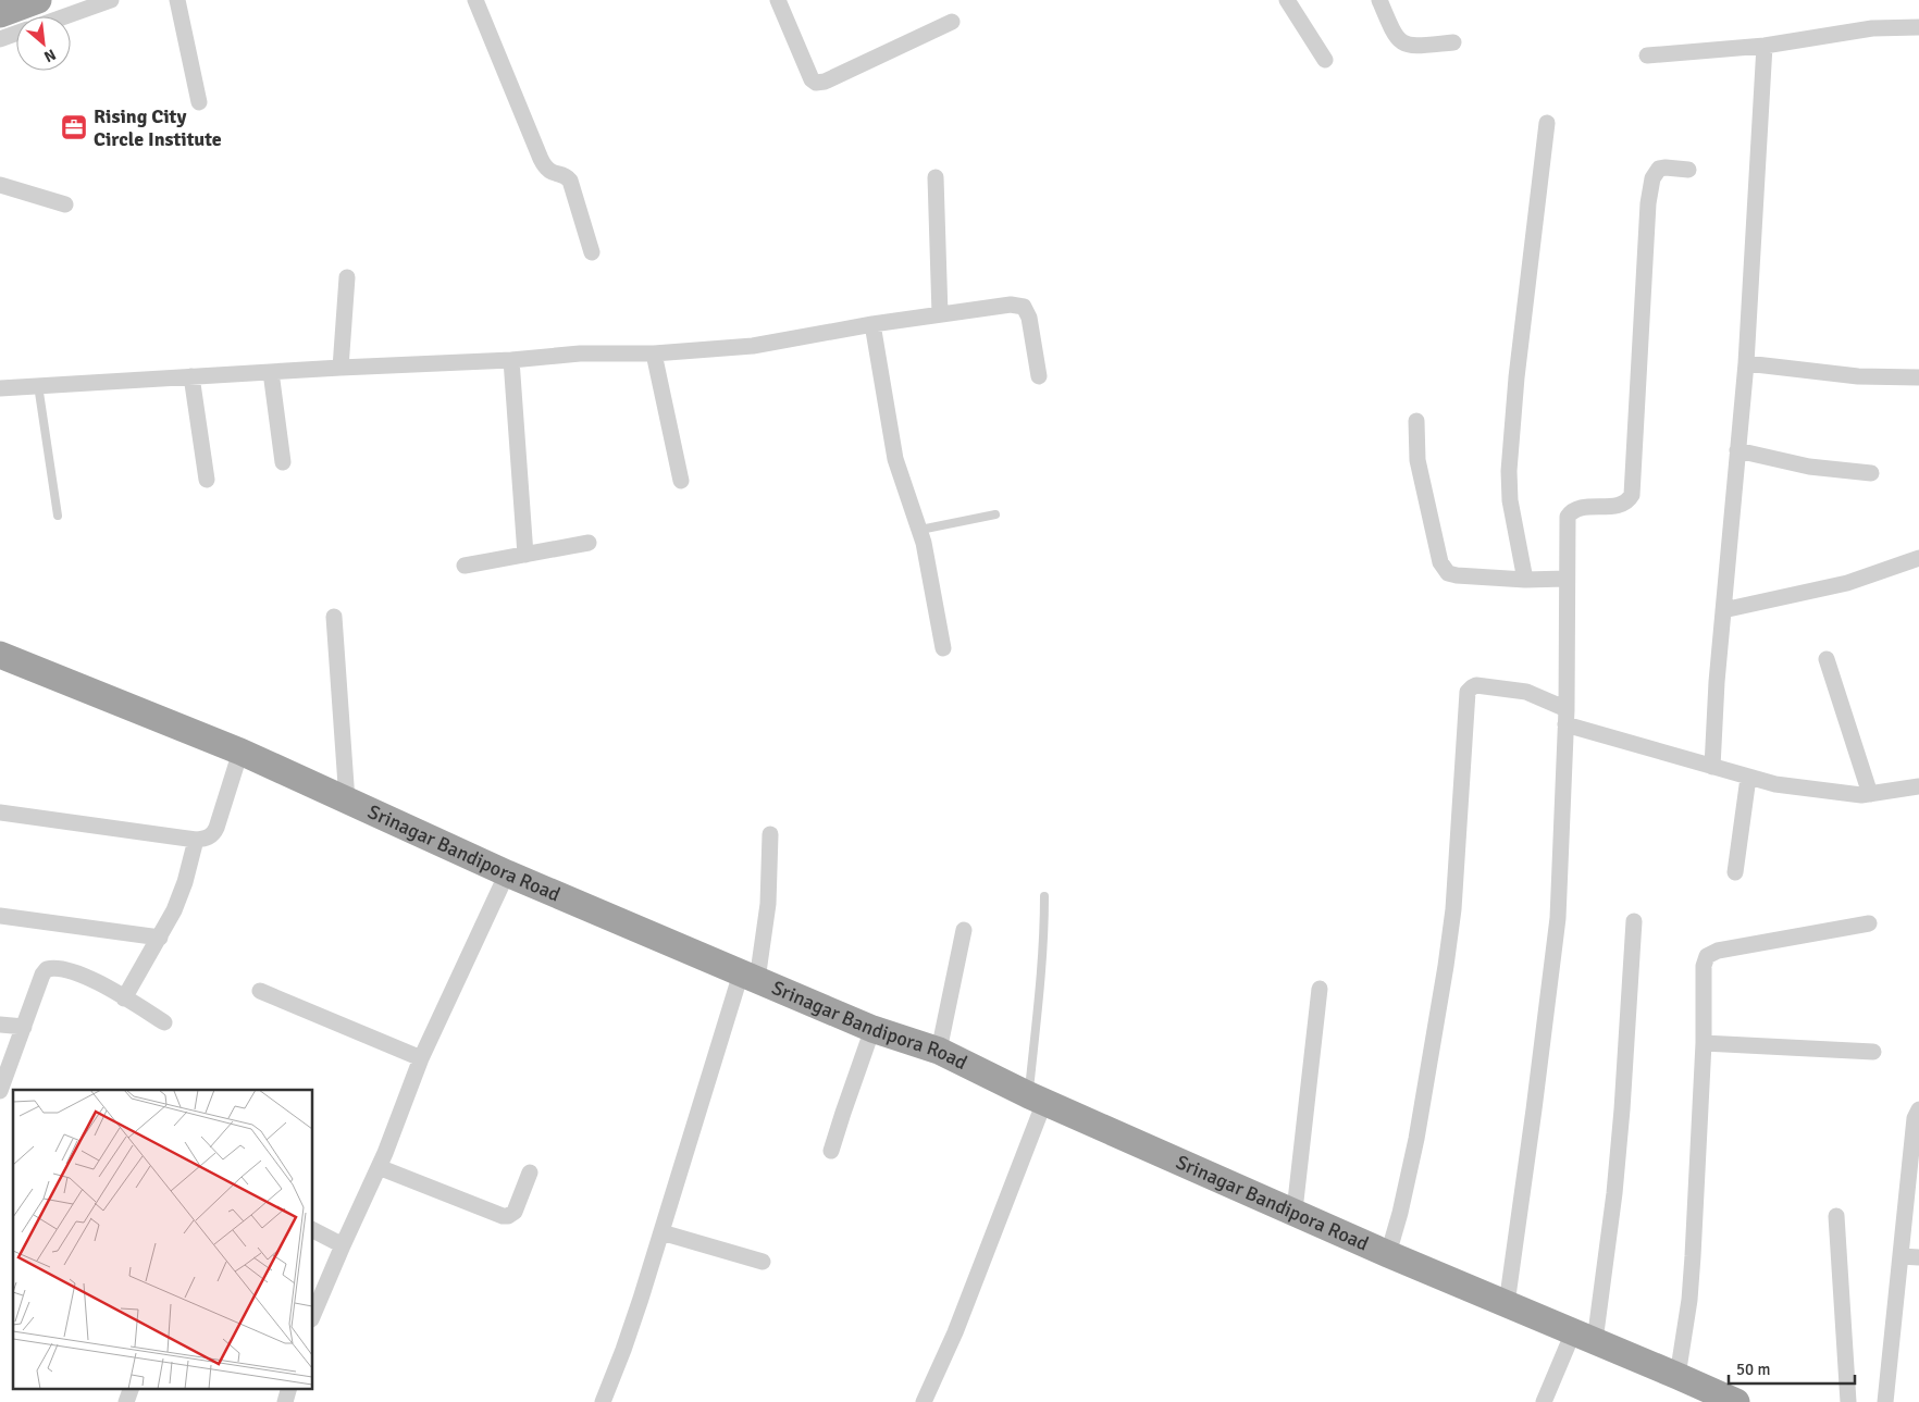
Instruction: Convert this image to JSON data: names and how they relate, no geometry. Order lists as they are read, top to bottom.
{
  "streets": {
    "highway": ["Srinagar Bandipora Road"]
  },
  "places": {
    "office": ["Rising City Circle Institute"]
  },
  "scale_bar": "50 m",
  "north": "bottom right"
}
